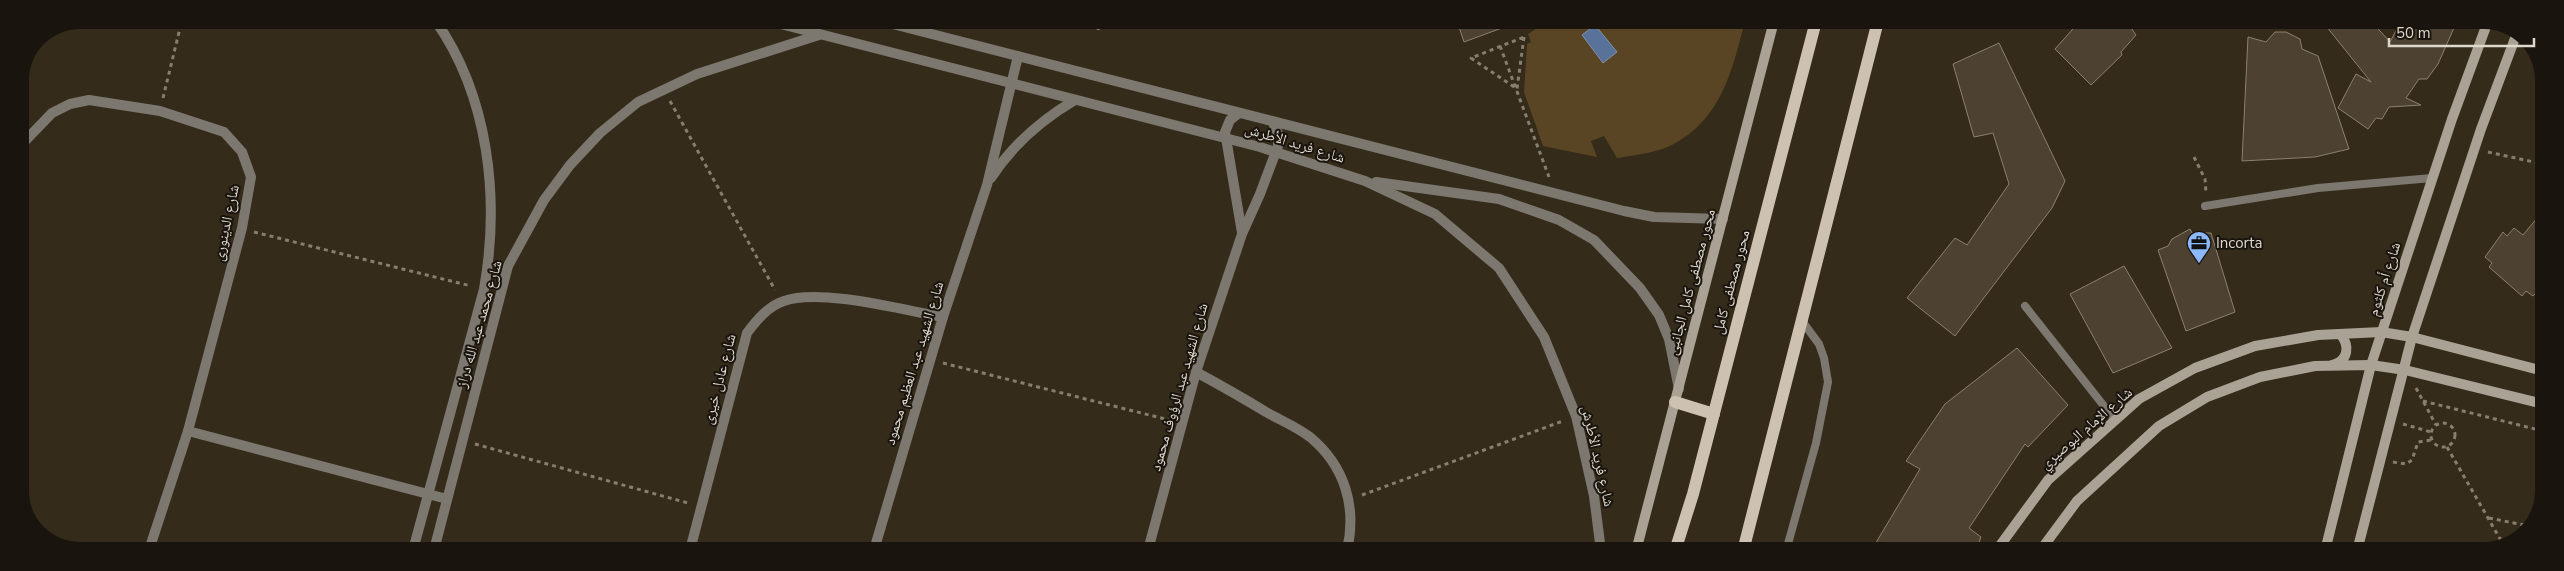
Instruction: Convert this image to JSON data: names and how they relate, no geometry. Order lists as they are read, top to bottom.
{
  "streets": {
    "main road": ["محور مصطفى كامل"],
    "street": [
      "شارع فريد الأطرش",
      "شارع الدينورى",
      "شارع أم كلثوم",
      "محور مصطفى كامل الجانبى",
      "شارع محمد عبد الله دراز",
      "شارع الشهيد عبد العظيم محمود",
      "شارع عادل خيرى",
      "شارع الشهيد عبد الرؤوف محمود",
      "شارع الإمام البوصيري"
    ]
  },
  "crossings": [
    ["شارع فريد الأطرش", "محور مصطفى كامل الجانبى"],
    ["شارع فريد الأطرش", "شارع محمد عبد الله دراز"],
    ["شارع فريد الأطرش", "شارع الشهيد عبد العظيم محمود"],
    ["شارع فريد الأطرش", "شارع الشهيد عبد الرؤوف محمود"],
    ["شارع أم كلثوم", "شارع الإمام البوصيري"],
    ["شارع الشهيد عبد العظيم محمود", "شارع عادل خيرى"]
  ],
  "places": {
    "office": ["Incorta"]
  },
  "scale_bar": "50 m"
}
